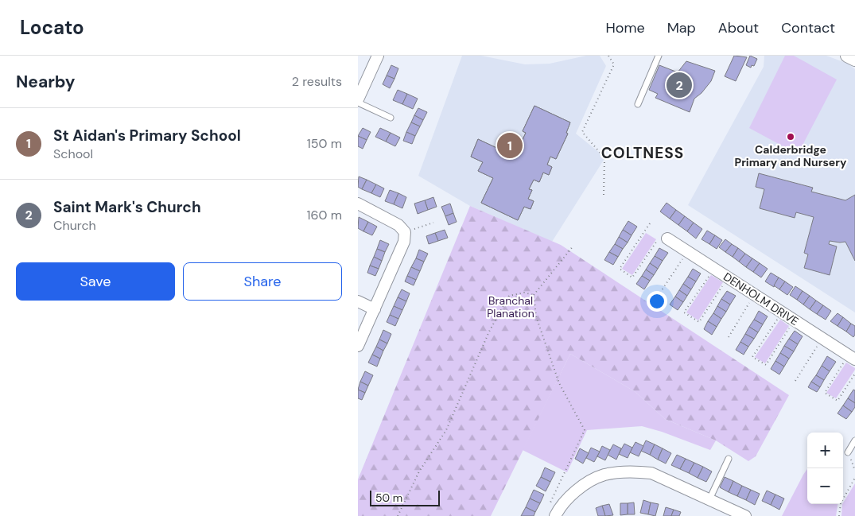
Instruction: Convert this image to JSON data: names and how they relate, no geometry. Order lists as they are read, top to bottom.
{
  "streets": {
    "street": ["DENHOLM DRIVE"]
  },
  "districts": ["COLTNESS"],
  "parks": ["Branchal Planation"],
  "places": ["Calderbridge Primary and Nursery"],
  "scale_bar": "50 m",
  "page": {
    "header": "Locato",
    "nav": [
      "Home",
      "Map",
      "About",
      "Contact"
    ],
    "heading": ["Nearby", "2 results"],
    "pins": ["2", "1"],
    "list": [
      {
        "mark": "1",
        "name": "St Aidan's Primary School",
        "note": "School",
        "value": "150 m"
      },
      {
        "mark": "2",
        "name": "Saint Mark's Church",
        "note": "Church",
        "value": "160 m"
      }
    ],
    "buttons": ["Save", "Share"],
    "map_buttons": ["+", "−"],
    "scale": "50 m"
  }
}
